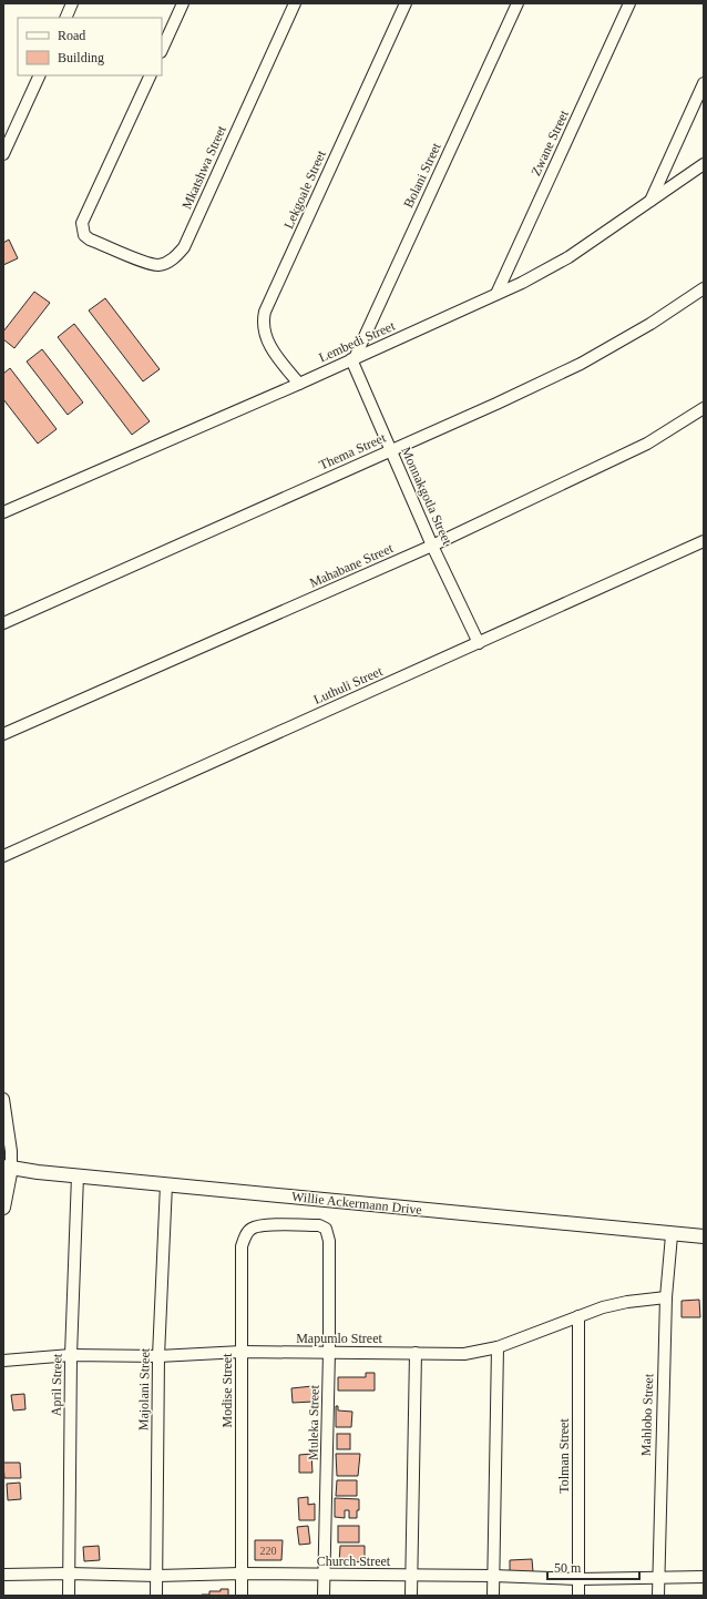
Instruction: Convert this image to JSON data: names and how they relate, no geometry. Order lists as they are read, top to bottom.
{
  "streets": {
    "street": [
      "Zwane Street",
      "Mkatshwa Street",
      "Bolani Street",
      "Lekgoale Street",
      "Lembedi Street",
      "Thema Street",
      "Monnakgotla Street",
      "Mahabane Street",
      "Luthuli Street",
      "Willie Ackermann Drive",
      "Mapumlo Street",
      "April Street",
      "Majolani Street",
      "Modise Street",
      "Mahlobo Street",
      "Muleka Street",
      "Tolman Street",
      "Church Street"
    ]
  },
  "crossings": [
    ["Zwane Street", "Lembedi Street"],
    ["Bolani Street", "Lembedi Street"],
    ["Bolani Street", "Monnakgotla Street"],
    ["Lekgoale Street", "Lembedi Street"],
    ["Lembedi Street", "Monnakgotla Street"],
    ["Thema Street", "Monnakgotla Street"],
    ["Monnakgotla Street", "Mahabane Street"],
    ["Monnakgotla Street", "Luthuli Street"],
    ["Willie Ackermann Drive", "April Street"],
    ["Willie Ackermann Drive", "Majolani Street"],
    ["Willie Ackermann Drive", "Mahlobo Street"],
    ["Mapumlo Street", "April Street"],
    ["Mapumlo Street", "Majolani Street"],
    ["Mapumlo Street", "Modise Street"],
    ["Mapumlo Street", "Mahlobo Street"],
    ["Mapumlo Street", "Muleka Street"],
    ["Mapumlo Street", "Tolman Street"],
    ["April Street", "Church Street"],
    ["Majolani Street", "Church Street"],
    ["Modise Street", "Muleka Street"],
    ["Modise Street", "Church Street"],
    ["Mahlobo Street", "Church Street"],
    ["Muleka Street", "Church Street"],
    ["Tolman Street", "Church Street"]
  ],
  "house_numbers": ["220"],
  "legend": ["Road", "Building"],
  "scale_bar": "50 m"
}
